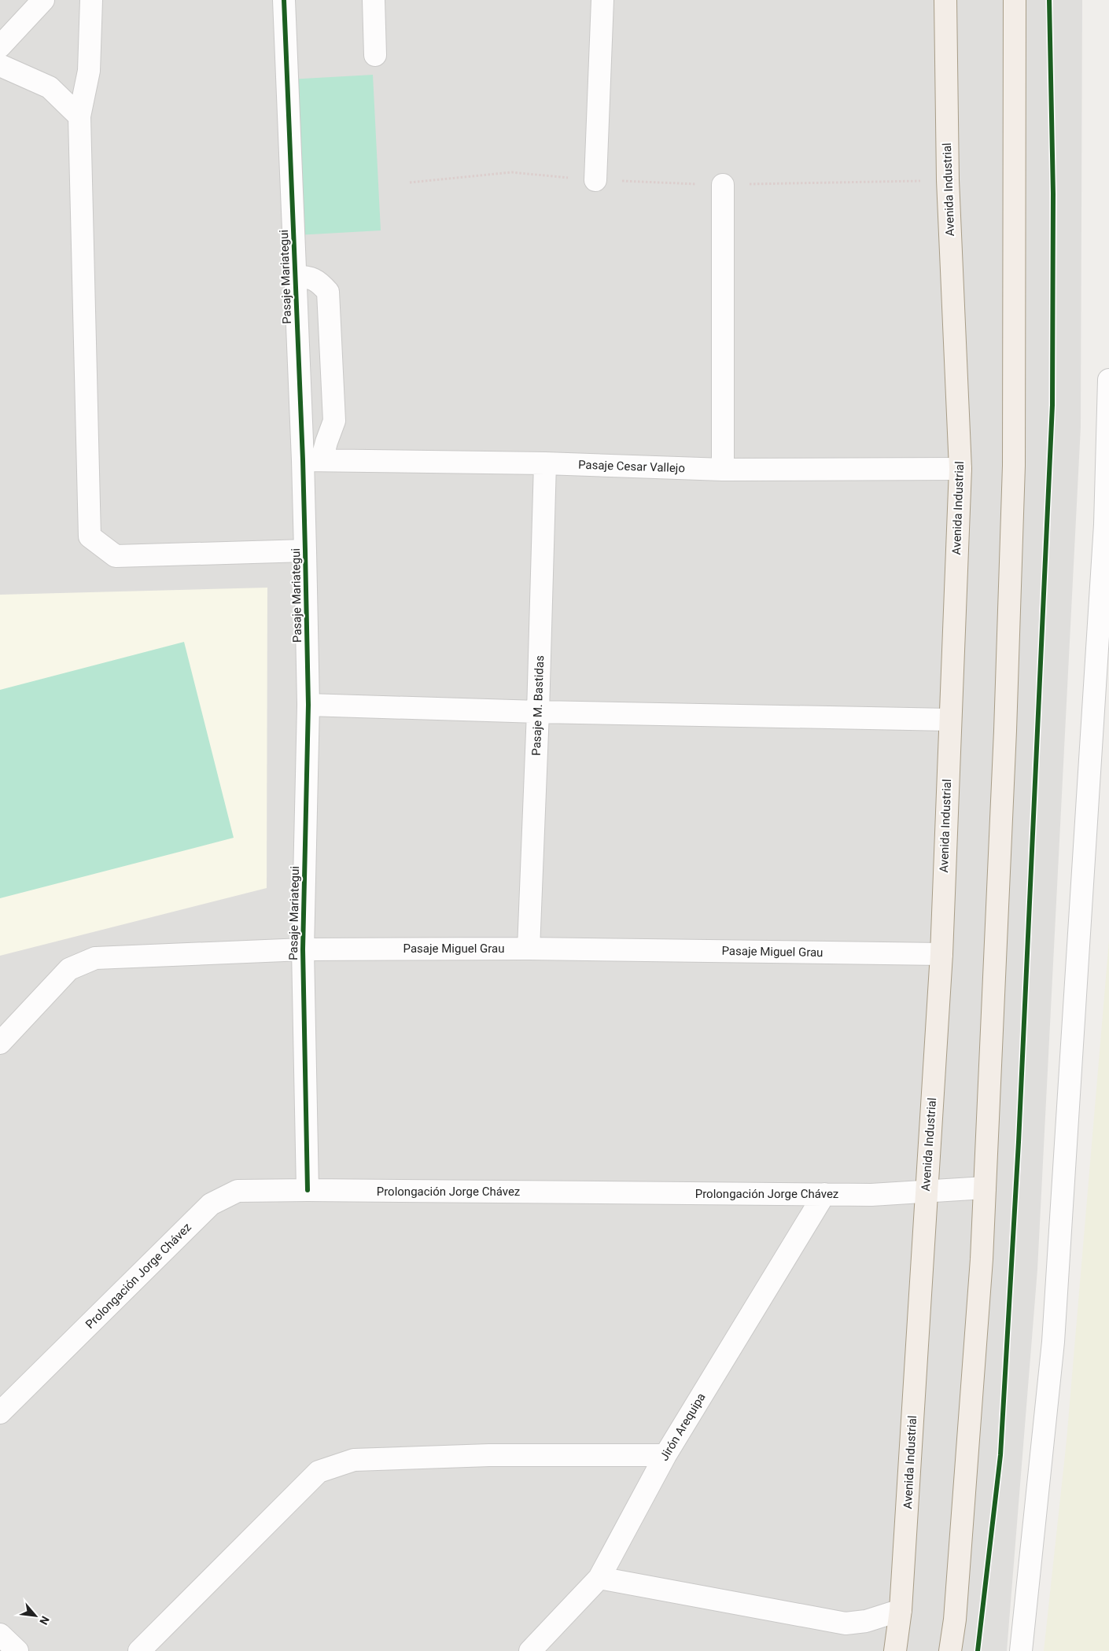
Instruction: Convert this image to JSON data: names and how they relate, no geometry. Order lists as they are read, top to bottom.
{
  "streets": {
    "main road": ["Avenida Industrial"],
    "street": [
      "Pasaje Mariategui",
      "Pasaje Cesar Vallejo",
      "Pasaje M. Bastidas",
      "Pasaje Miguel Grau",
      "Prolongación Jorge Chávez",
      "Jirón Arequipa"
    ]
  },
  "crossings": [
    ["Avenida Industrial", "Pasaje Cesar Vallejo"],
    ["Avenida Industrial", "Pasaje Miguel Grau"],
    ["Avenida Industrial", "Prolongación Jorge Chávez"],
    ["Pasaje Mariategui", "Pasaje Cesar Vallejo"],
    ["Pasaje Mariategui", "Pasaje Miguel Grau"],
    ["Pasaje Mariategui", "Prolongación Jorge Chávez"],
    ["Pasaje Cesar Vallejo", "Pasaje M. Bastidas"],
    ["Pasaje M. Bastidas", "Pasaje Miguel Grau"],
    ["Prolongación Jorge Chávez", "Jirón Arequipa"]
  ],
  "north": "bottom right"
}
